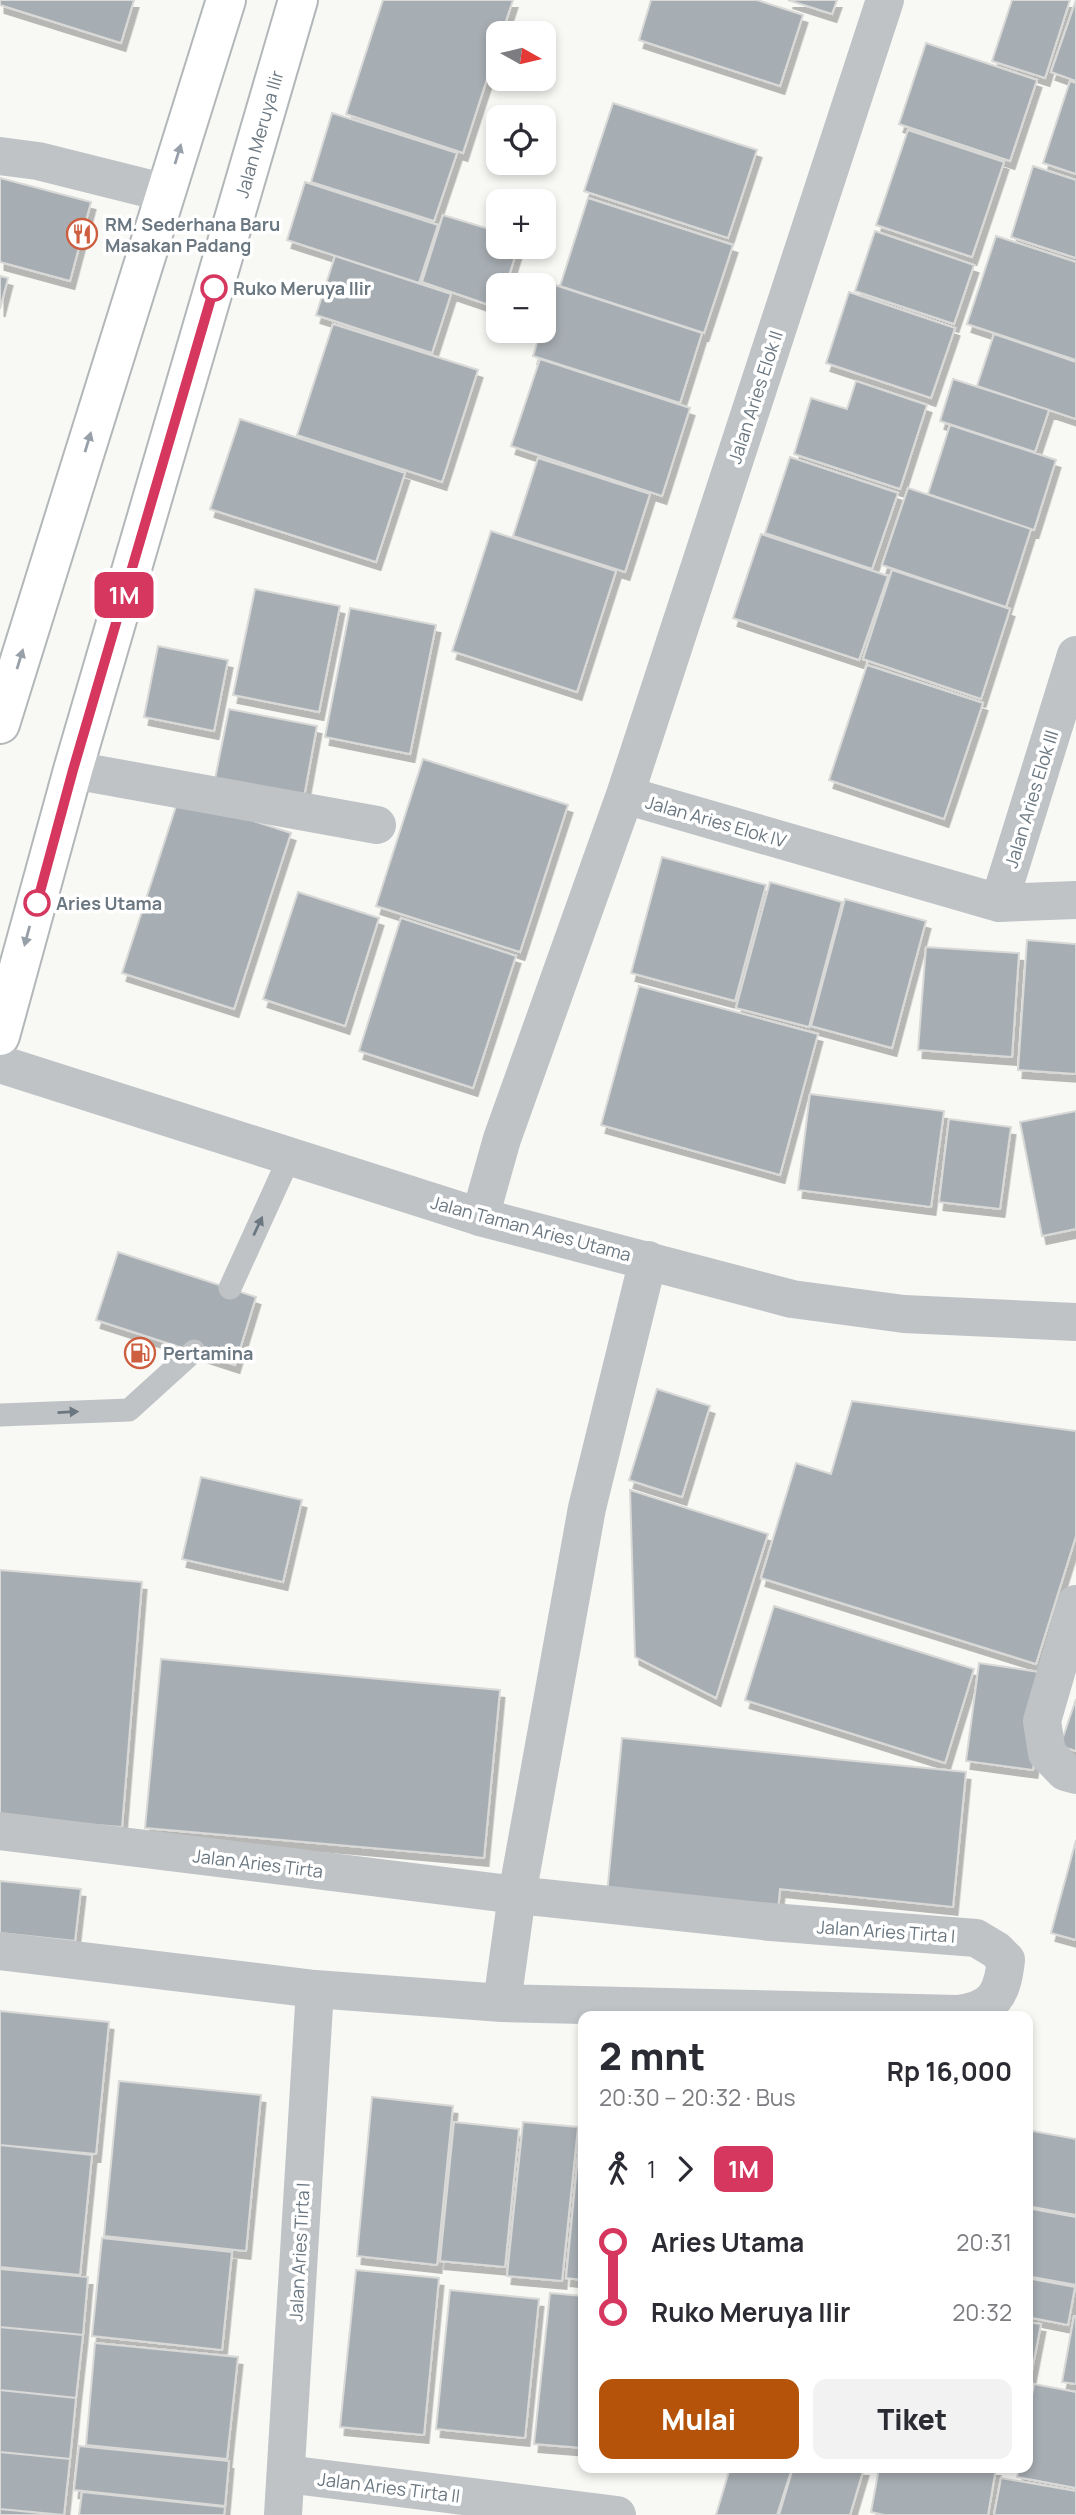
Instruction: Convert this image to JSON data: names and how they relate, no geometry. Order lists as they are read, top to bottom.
{
  "streets": {
    "main road": ["Jalan Meruya Ilir"],
    "street": [
      "Jalan Aries Elok II",
      "Jalan Aries Elok III",
      "Jalan Aries Elok IV",
      "Jalan Taman Aries Utama",
      "Jalan Aries Tirta",
      "Jalan Aries Tirta I",
      "Jalan Aries Tirta II"
    ]
  },
  "crossings": [
    ["Jalan Aries Elok II", "Jalan Aries Elok IV"],
    ["Jalan Aries Elok III", "Jalan Aries Elok IV"],
    ["Jalan Aries Elok IV", "Jalan Taman Aries Utama"],
    ["Jalan Aries Tirta", "Jalan Aries Tirta I"],
    ["Jalan Aries Tirta I", "Jalan Aries Tirta II"]
  ],
  "places": {
    "restaurant": ["RM. Sederhana Baru Masakan Padang"],
    "other": ["Ruko Meruya Ilir", "Aries Utama"],
    "fuel station": ["Pertamina"]
  },
  "lines": ["bus line 1M"],
  "north": "right",
  "page": {
    "on_map": "1M",
    "map_buttons": ["+", "−"],
    "heading": ["2 mnt", "20:30 – 20:32 · Bus", "Rp 16,000"],
    "legs": ["1", "1M"],
    "list": [
      {
        "name": "Aries Utama",
        "value": "20:31"
      },
      {
        "name": "Ruko Meruya Ilir",
        "value": "20:32"
      }
    ],
    "buttons": ["Mulai", "Tiket"]
  }
}
